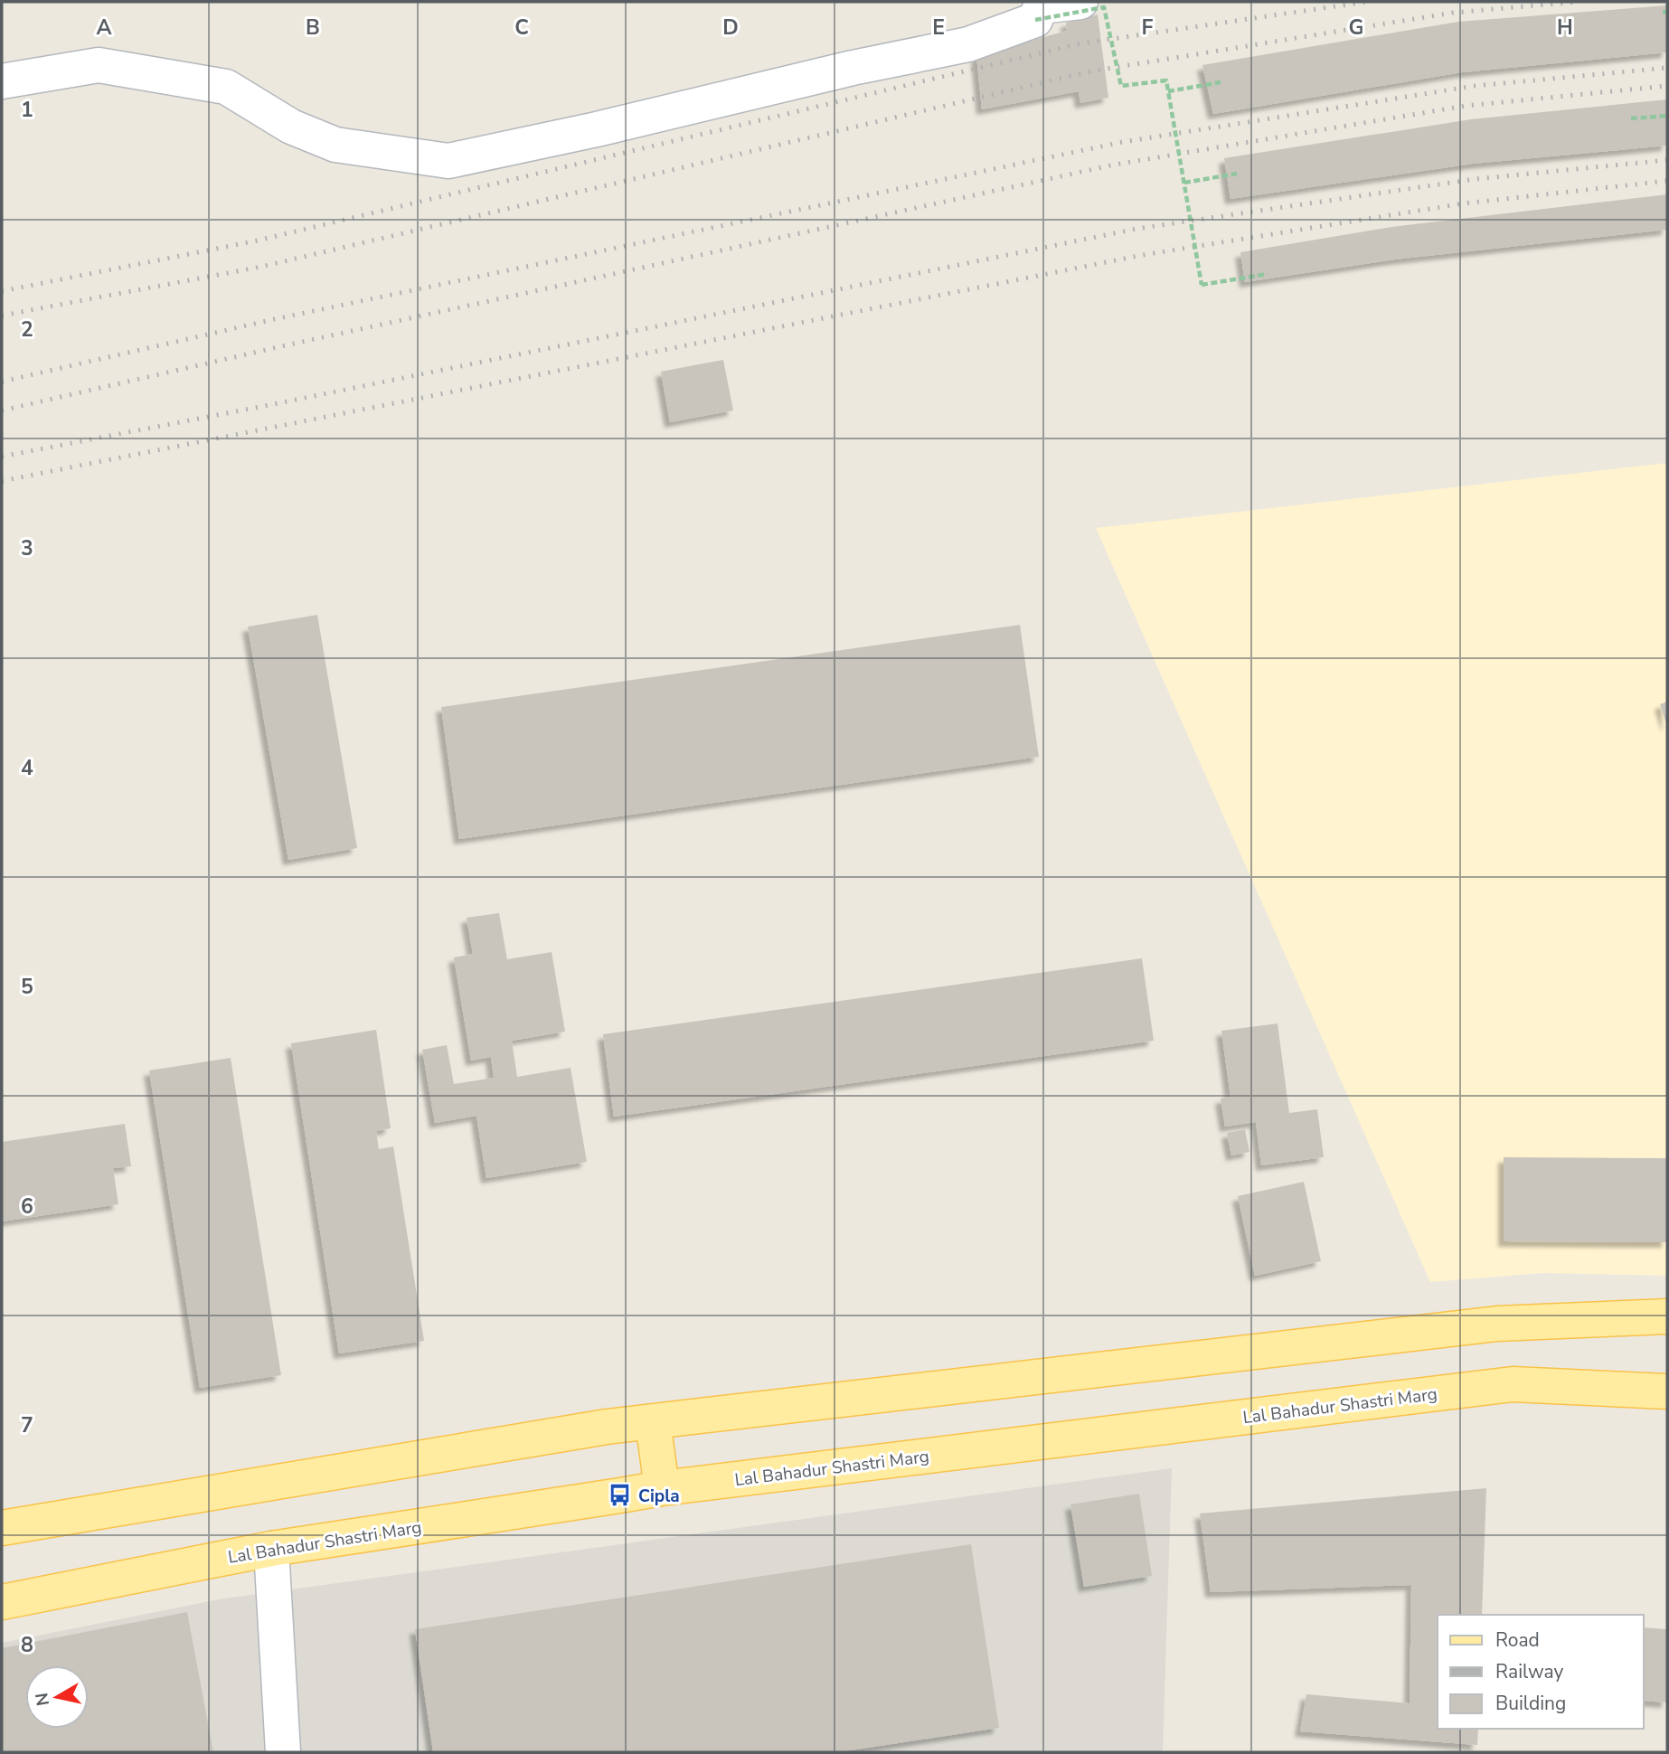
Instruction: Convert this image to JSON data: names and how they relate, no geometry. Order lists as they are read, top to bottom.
{
  "streets": {
    "main road": ["Lal Bahadur Shastri Marg"]
  },
  "places": {
    "bus stop": ["Cipla"]
  },
  "legend": ["Road", "Railway", "Building"],
  "north": "left",
  "grid": {
    "columns": [
      "A",
      "B",
      "C",
      "D",
      "E",
      "F",
      "G",
      "H"
    ],
    "rows": [
      "1",
      "2",
      "3",
      "4",
      "5",
      "6",
      "7",
      "8"
    ]
  }
}
